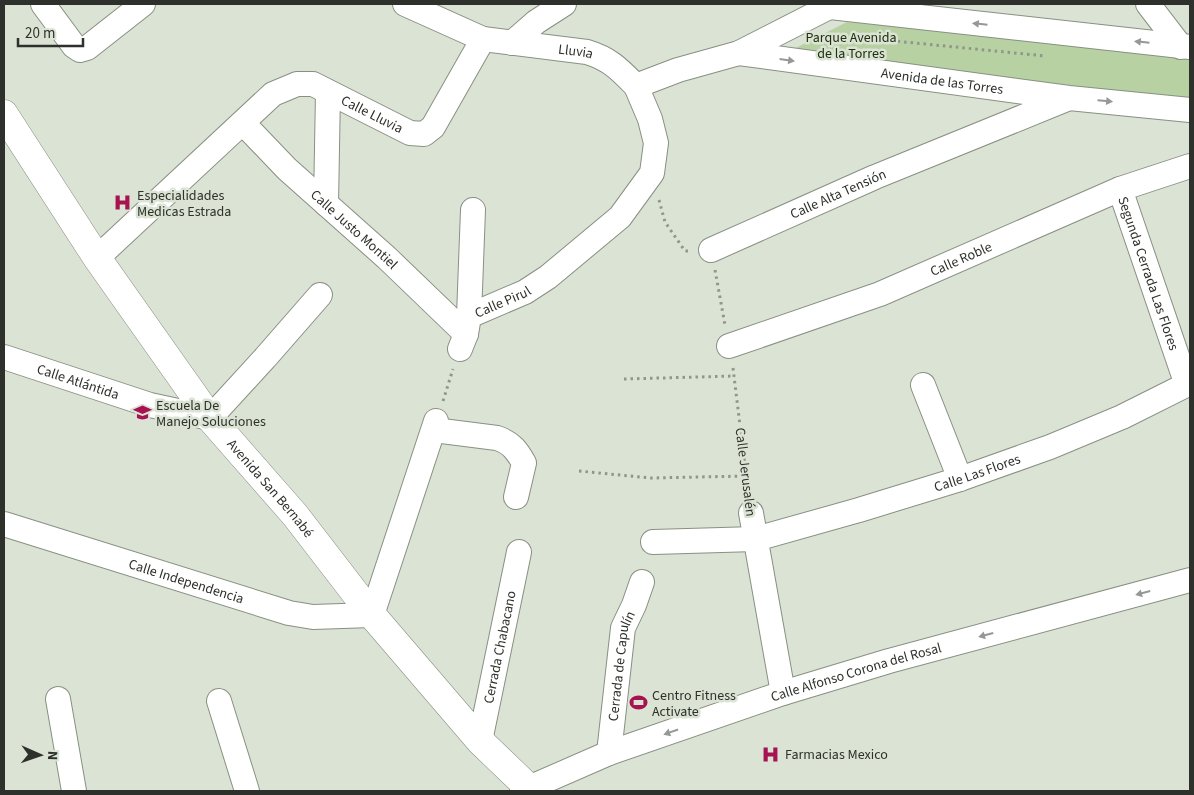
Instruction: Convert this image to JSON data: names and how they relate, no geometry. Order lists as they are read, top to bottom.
{
  "streets": {
    "main road": ["Avenida San Bernabé"],
    "street": [
      "Lluvia",
      "Avenida de las Torres",
      "Calle Lluvia",
      "Calle Alta Tensión",
      "Calle Justo Montiel",
      "Calle Roble",
      "Segunda Cerrada Las Flores",
      "Calle Pirul",
      "Calle Atlántida",
      "Calle Jerusalén",
      "Calle Las Flores",
      "Calle Independencia",
      "Cerrada Chabacano",
      "Cerrada de Capulín",
      "Calle Alfonso Corona del Rosal"
    ]
  },
  "crossings": [
    ["Lluvia", "Calle Lluvia"],
    ["Lluvia", "Calle Pirul"],
    ["Avenida de las Torres", "Calle Alta Tensión"],
    ["Calle Lluvia", "Calle Justo Montiel"],
    ["Calle Alta Tensión", "Calle Jerusalén"],
    ["Calle Justo Montiel", "Calle Pirul"],
    ["Calle Roble", "Segunda Cerrada Las Flores"],
    ["Calle Roble", "Calle Jerusalén"],
    ["Segunda Cerrada Las Flores", "Calle Las Flores"],
    ["Calle Atlántida", "Avenida San Bernabé"],
    ["Calle Jerusalén", "Calle Las Flores"],
    ["Calle Jerusalén", "Calle Alfonso Corona del Rosal"],
    ["Avenida San Bernabé", "Calle Independencia"],
    ["Avenida San Bernabé", "Cerrada Chabacano"],
    ["Avenida San Bernabé", "Calle Alfonso Corona del Rosal"],
    ["Cerrada de Capulín", "Calle Alfonso Corona del Rosal"]
  ],
  "one_way": ["Calle Alfonso Corona del Rosal"],
  "parks": ["Parque Avenida de la Torres"],
  "places": {
    "hospital": ["Especialidades Medicas Estrada", "Farmacias Mexico"],
    "school or university": ["Escuela De Manejo Soluciones"],
    "sports": ["Centro Fitness Activate"]
  },
  "scale_bar": "20 m",
  "north": "right"
}
